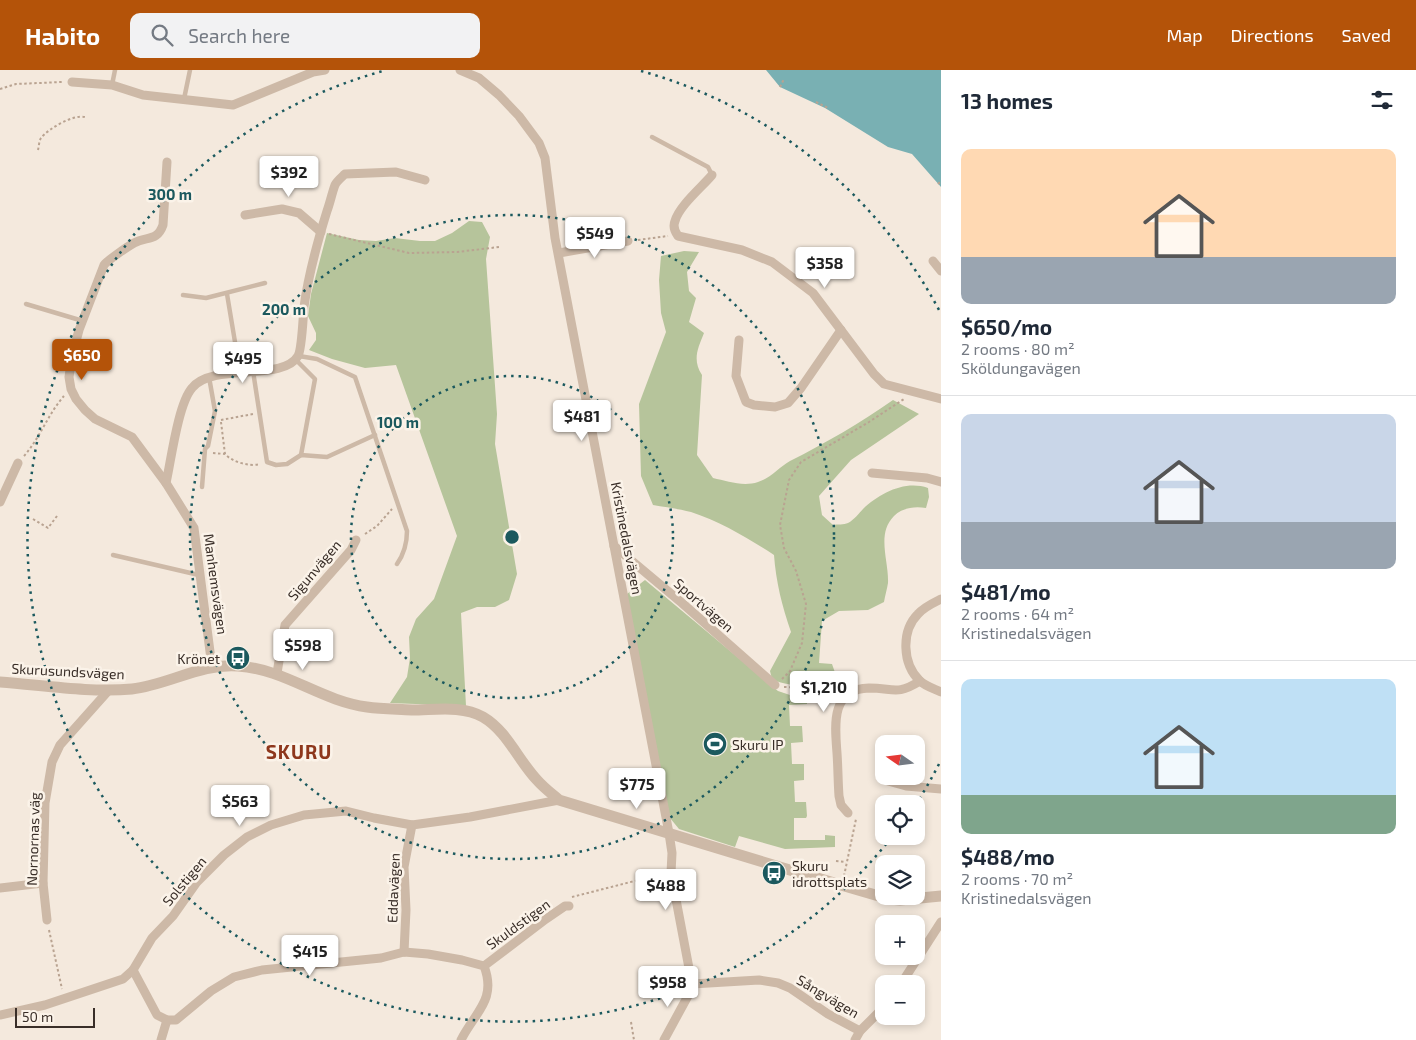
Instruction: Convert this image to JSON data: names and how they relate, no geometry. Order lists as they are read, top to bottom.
{
  "streets": {
    "street": [
      "Kristinedalsvägen",
      "Sigunvägen",
      "Manhemsvägen",
      "Sportvägen",
      "Skurusundsvägen",
      "Nornornas väg",
      "Solstigen",
      "Eddavägen",
      "Skuldstigen",
      "Sångvägen"
    ]
  },
  "crossings": [
    ["Kristinedalsvägen", "Sportvägen"],
    ["Kristinedalsvägen", "Skurusundsvägen"],
    ["Kristinedalsvägen", "Sångvägen"],
    ["Sigunvägen", "Skurusundsvägen"],
    ["Manhemsvägen", "Skurusundsvägen"],
    ["Skurusundsvägen", "Nornornas väg"],
    ["Skurusundsvägen", "Solstigen"],
    ["Solstigen", "Eddavägen"]
  ],
  "districts": ["SKURU"],
  "places": {
    "bus stop": ["Krönet", "Skuru idrottsplats"],
    "sports": ["Skuru IP"]
  },
  "scale_bar": "50 m",
  "north": "left",
  "page": {
    "header": "Habito",
    "search": "Search here",
    "nav": ["Map", "Directions", "Saved"],
    "heading": "13 homes",
    "list": [
      {
        "name": "$650/mo",
        "note": "2 rooms · 80 m² · Sköldungavägen"
      },
      {
        "name": "$481/mo",
        "note": "2 rooms · 64 m² · Kristinedalsvägen"
      },
      {
        "name": "$488/mo",
        "note": "2 rooms · 70 m² · Kristinedalsvägen"
      }
    ],
    "price": [
      "$392",
      "$549",
      "$358",
      "$650",
      "$495",
      "$481",
      "$598",
      "$1,210",
      "$775",
      "$563",
      "$488",
      "$415",
      "$958"
    ],
    "map_buttons": ["+", "−"],
    "scale": "50 m"
  },
  "rings": ["300 m", "200 m", "100 m"]
}
